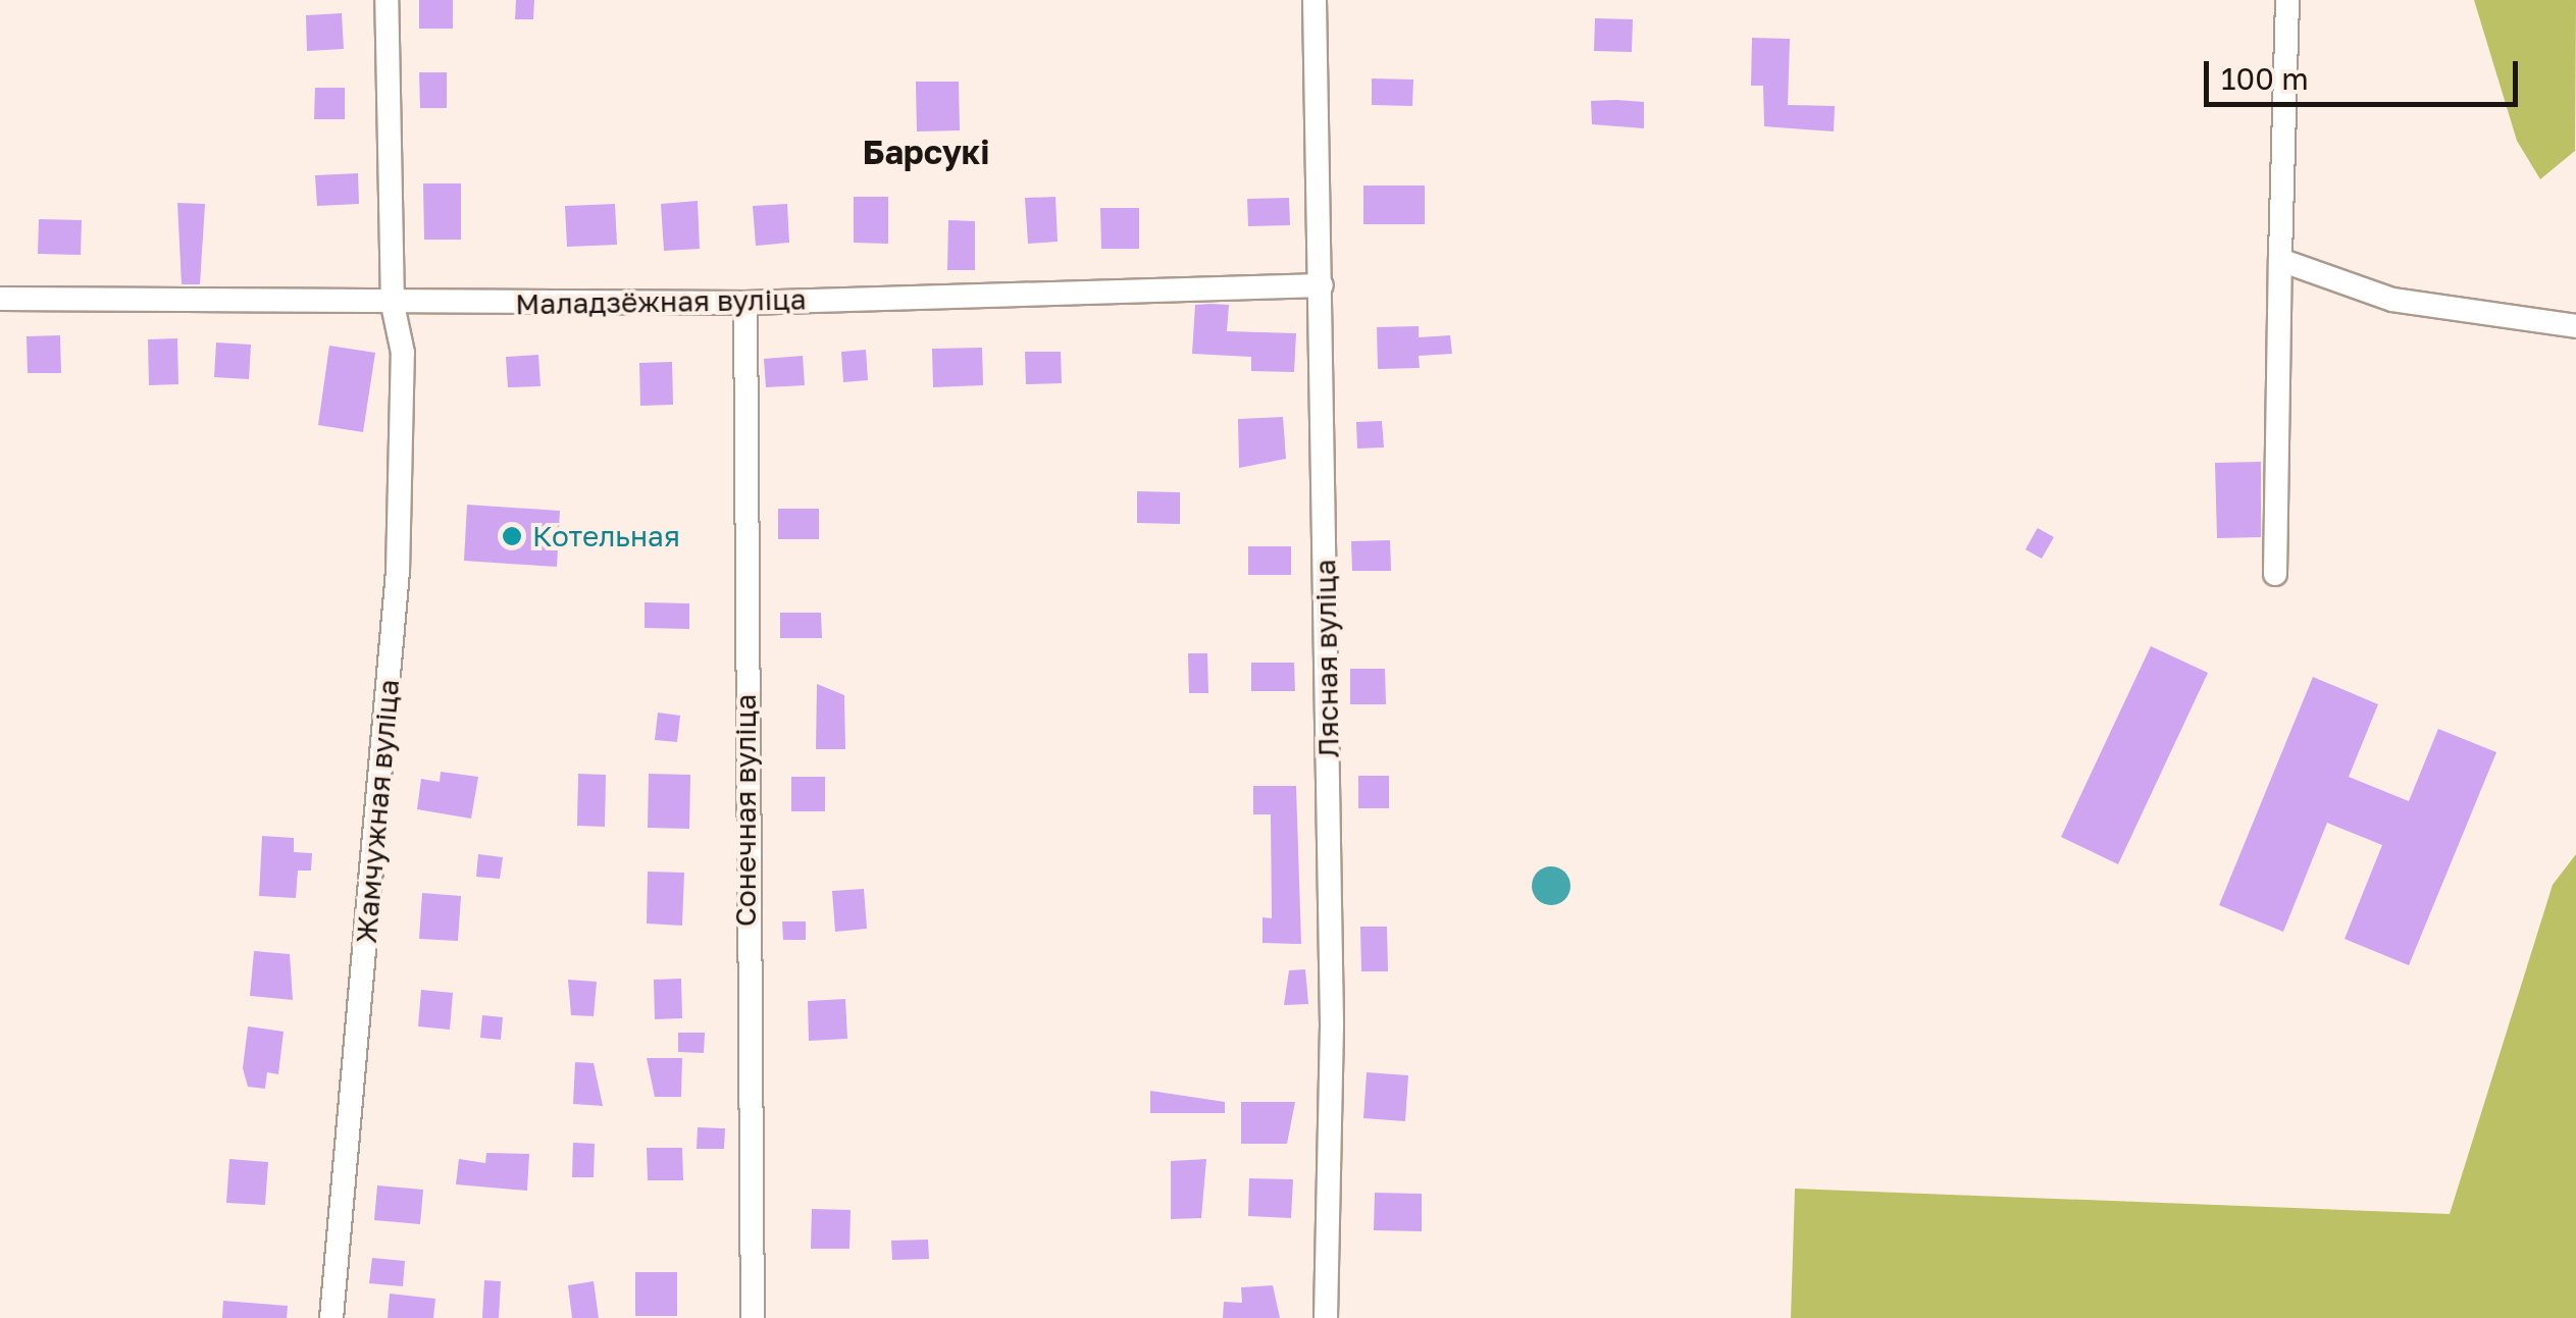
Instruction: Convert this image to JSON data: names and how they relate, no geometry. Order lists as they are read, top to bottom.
{
  "streets": {
    "street": [
      "Маладзёжная вуліца",
      "Лясная вуліца",
      "Сонечная вуліца",
      "Жамчужная вуліца"
    ]
  },
  "crossings": [
    ["Маладзёжная вуліца", "Лясная вуліца"],
    ["Маладзёжная вуліца", "Сонечная вуліца"],
    ["Маладзёжная вуліца", "Жамчужная вуліца"]
  ],
  "districts": ["Барсукі"],
  "places": ["Котельная"],
  "scale_bar": "100 m"
}
